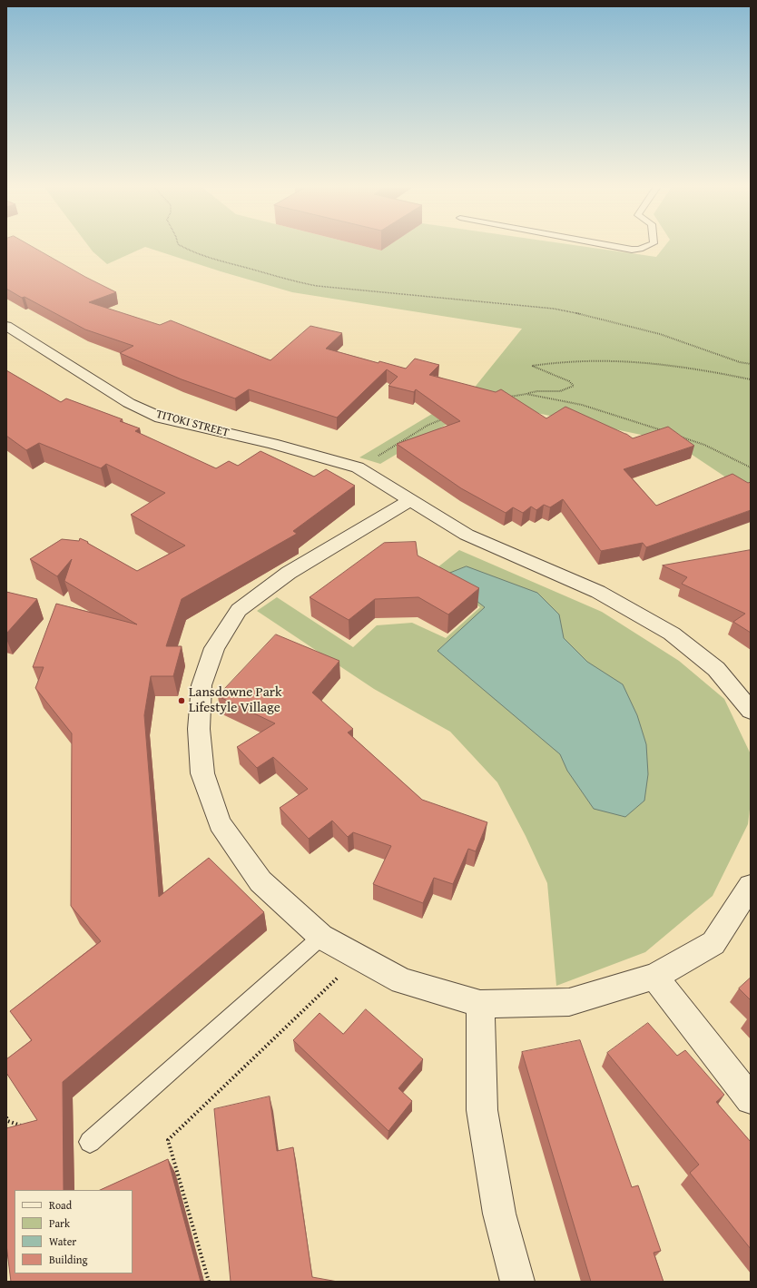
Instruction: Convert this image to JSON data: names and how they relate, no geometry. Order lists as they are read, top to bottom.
{
  "streets": {
    "street": ["TITOKI STREET"]
  },
  "places": ["Lansdowne Park Lifestyle Village"],
  "legend": [
    "Road",
    "Park",
    "Water",
    "Building"
  ]
}
